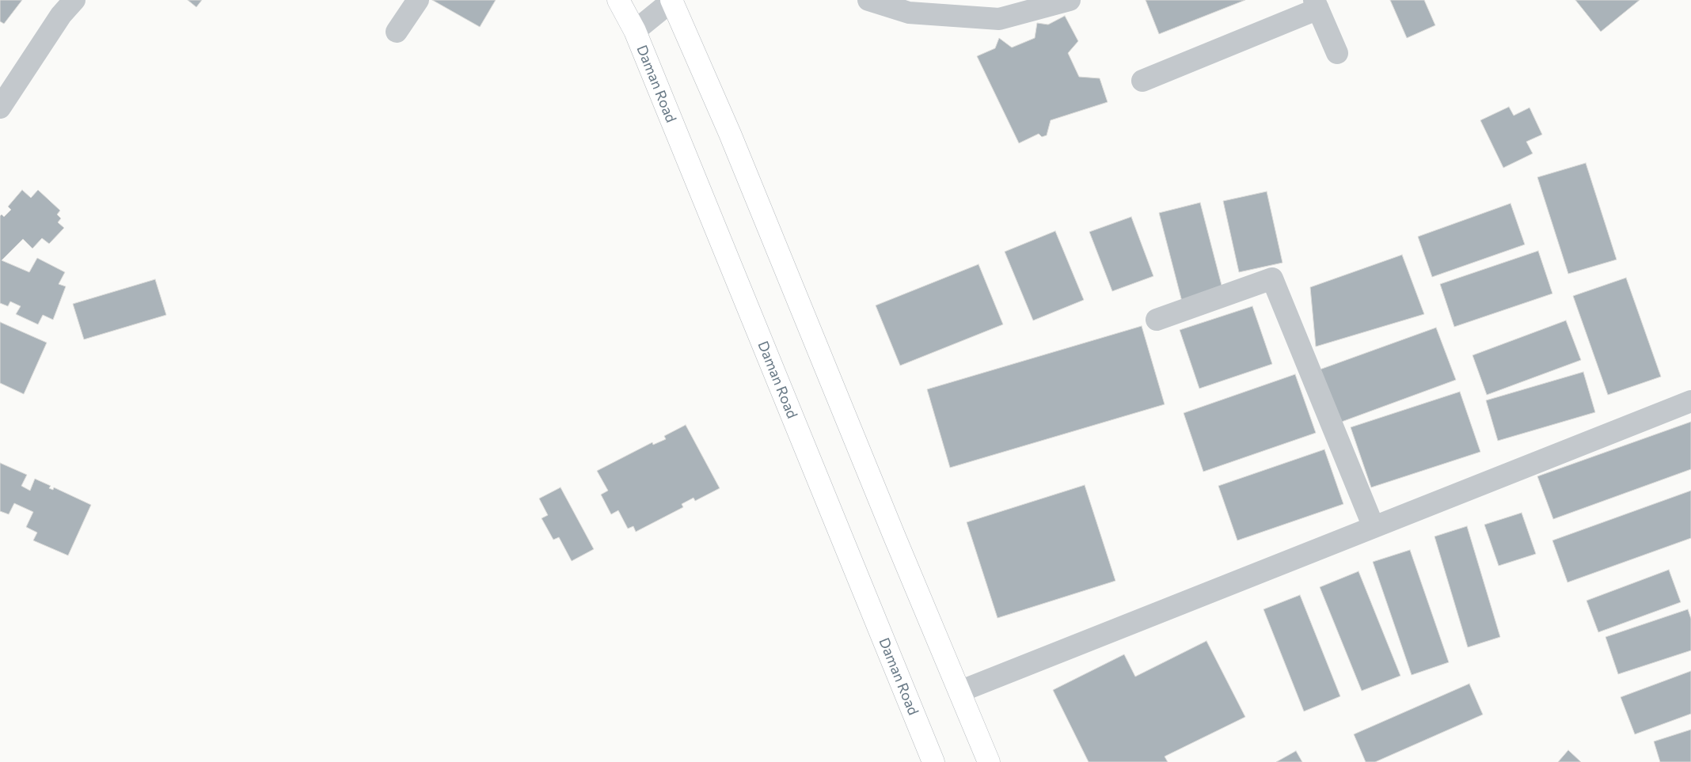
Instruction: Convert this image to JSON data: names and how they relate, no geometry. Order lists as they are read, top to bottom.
{
  "streets": {
    "main road": ["Daman Road"]
  }
}
